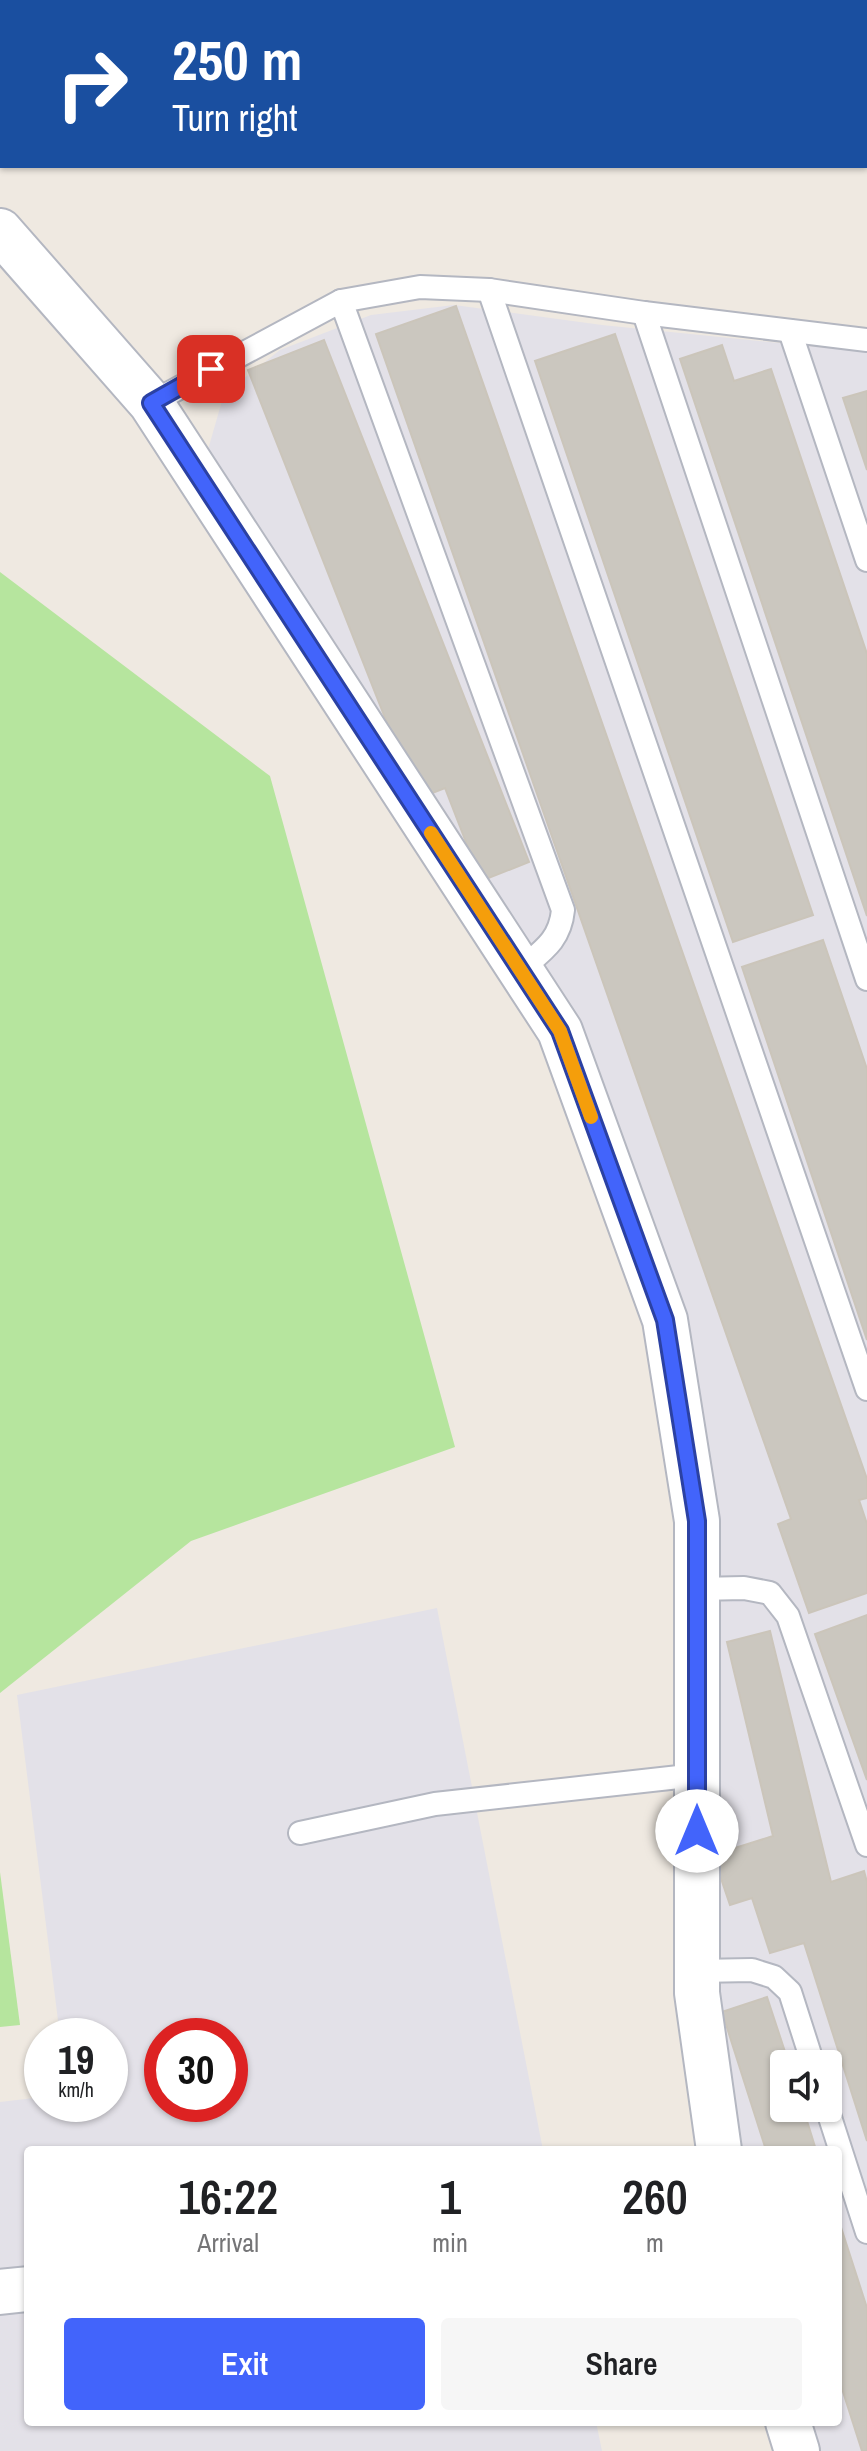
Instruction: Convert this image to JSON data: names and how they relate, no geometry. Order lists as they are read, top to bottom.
{
  "page": {
    "turn": ["250 m", "Turn right"],
    "speed": "19 km/h",
    "limit": "30",
    "eta": [
      "16:22",
      "Arrival",
      "1",
      "min",
      "260",
      "m"
    ],
    "buttons": ["Exit", "Share"]
  }
}
